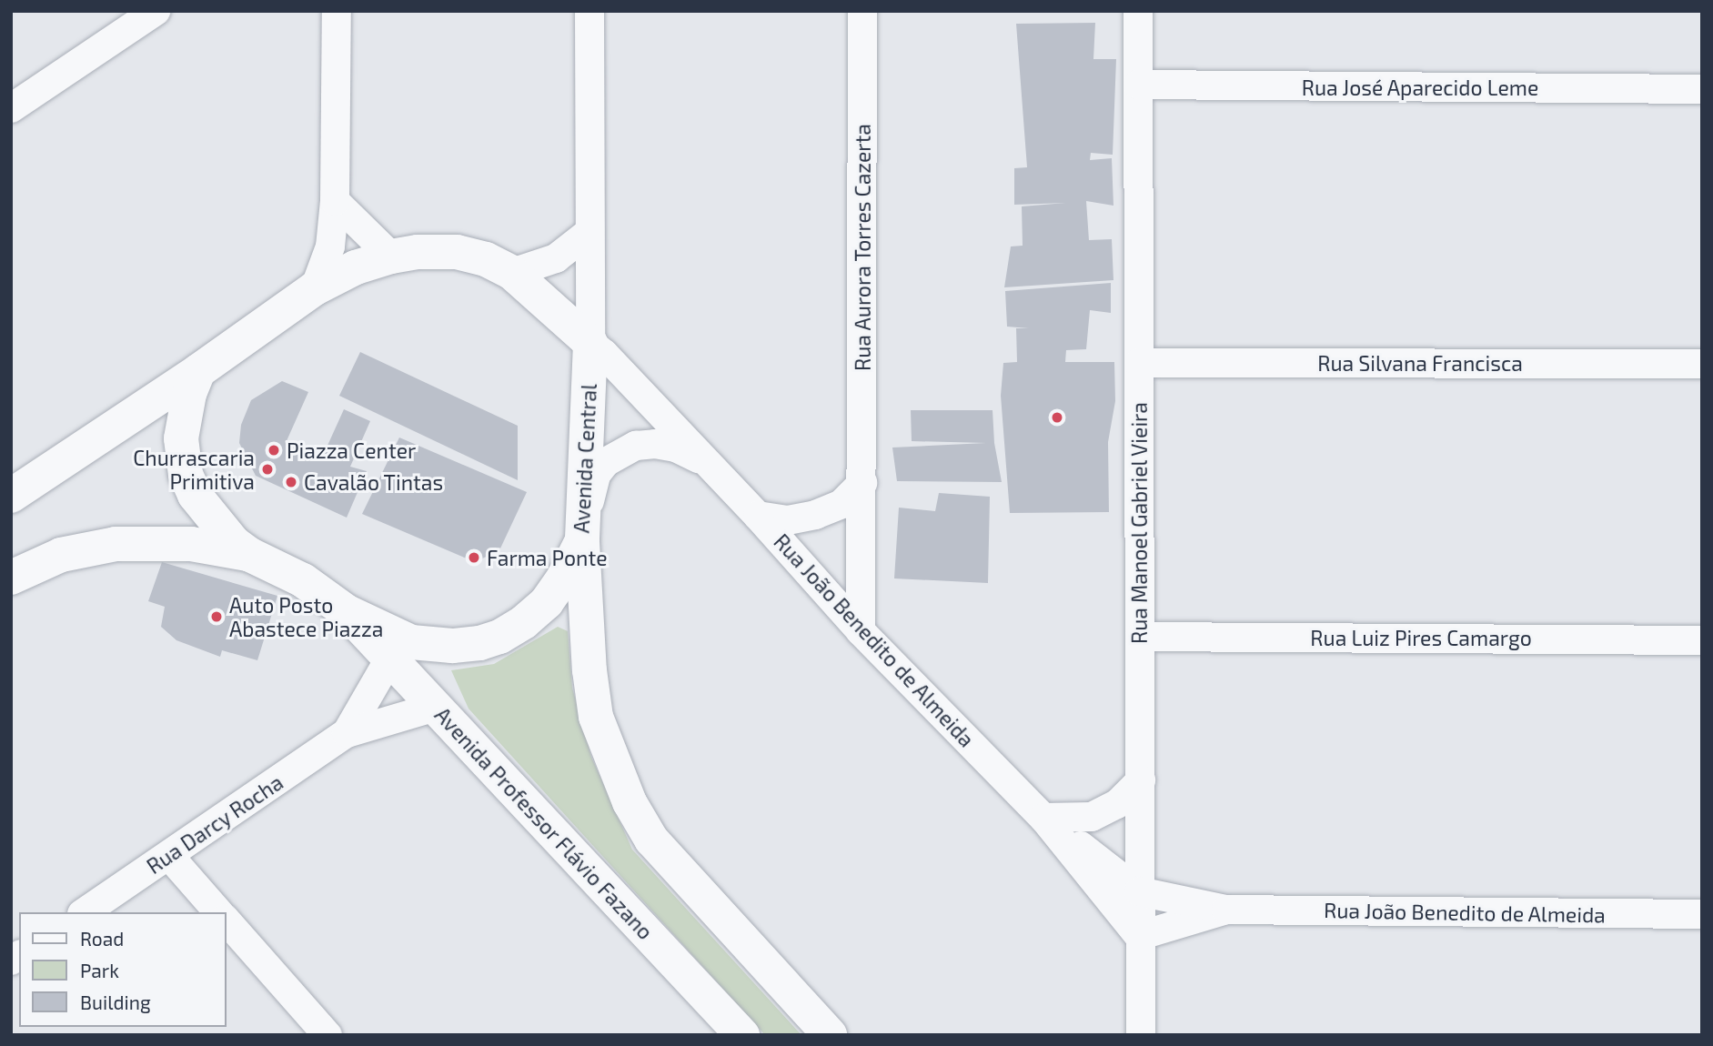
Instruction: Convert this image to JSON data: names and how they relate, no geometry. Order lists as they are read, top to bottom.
{
  "streets": {
    "street": [
      "Rua José Aparecido Leme",
      "Rua Aurora Torres Cazerta",
      "Rua Silvana Francisca",
      "Avenida Central",
      "Rua Manoel Gabriel Vieira",
      "Rua Luiz Pires Camargo",
      "Rua João Benedito de Almeida",
      "Avenida Professor Flávio Fazano",
      "Rua Darcy Rocha"
    ]
  },
  "crossings": [
    ["Rua José Aparecido Leme", "Rua Manoel Gabriel Vieira"],
    ["Rua Aurora Torres Cazerta", "Rua João Benedito de Almeida"],
    ["Rua Silvana Francisca", "Rua Manoel Gabriel Vieira"],
    ["Avenida Central", "Rua João Benedito de Almeida"],
    ["Avenida Central", "Avenida Professor Flávio Fazano"],
    ["Rua Manoel Gabriel Vieira", "Rua Luiz Pires Camargo"],
    ["Rua Manoel Gabriel Vieira", "Rua João Benedito de Almeida"],
    ["Avenida Professor Flávio Fazano", "Rua Darcy Rocha"]
  ],
  "places": [
    "ㅤ",
    "Piazza Center",
    "Churrascaria Primitiva",
    "Cavalão Tintas",
    "Farma Ponte",
    "Auto Posto Abastece Piazza"
  ],
  "legend": ["Road", "Park", "Building"]
}
